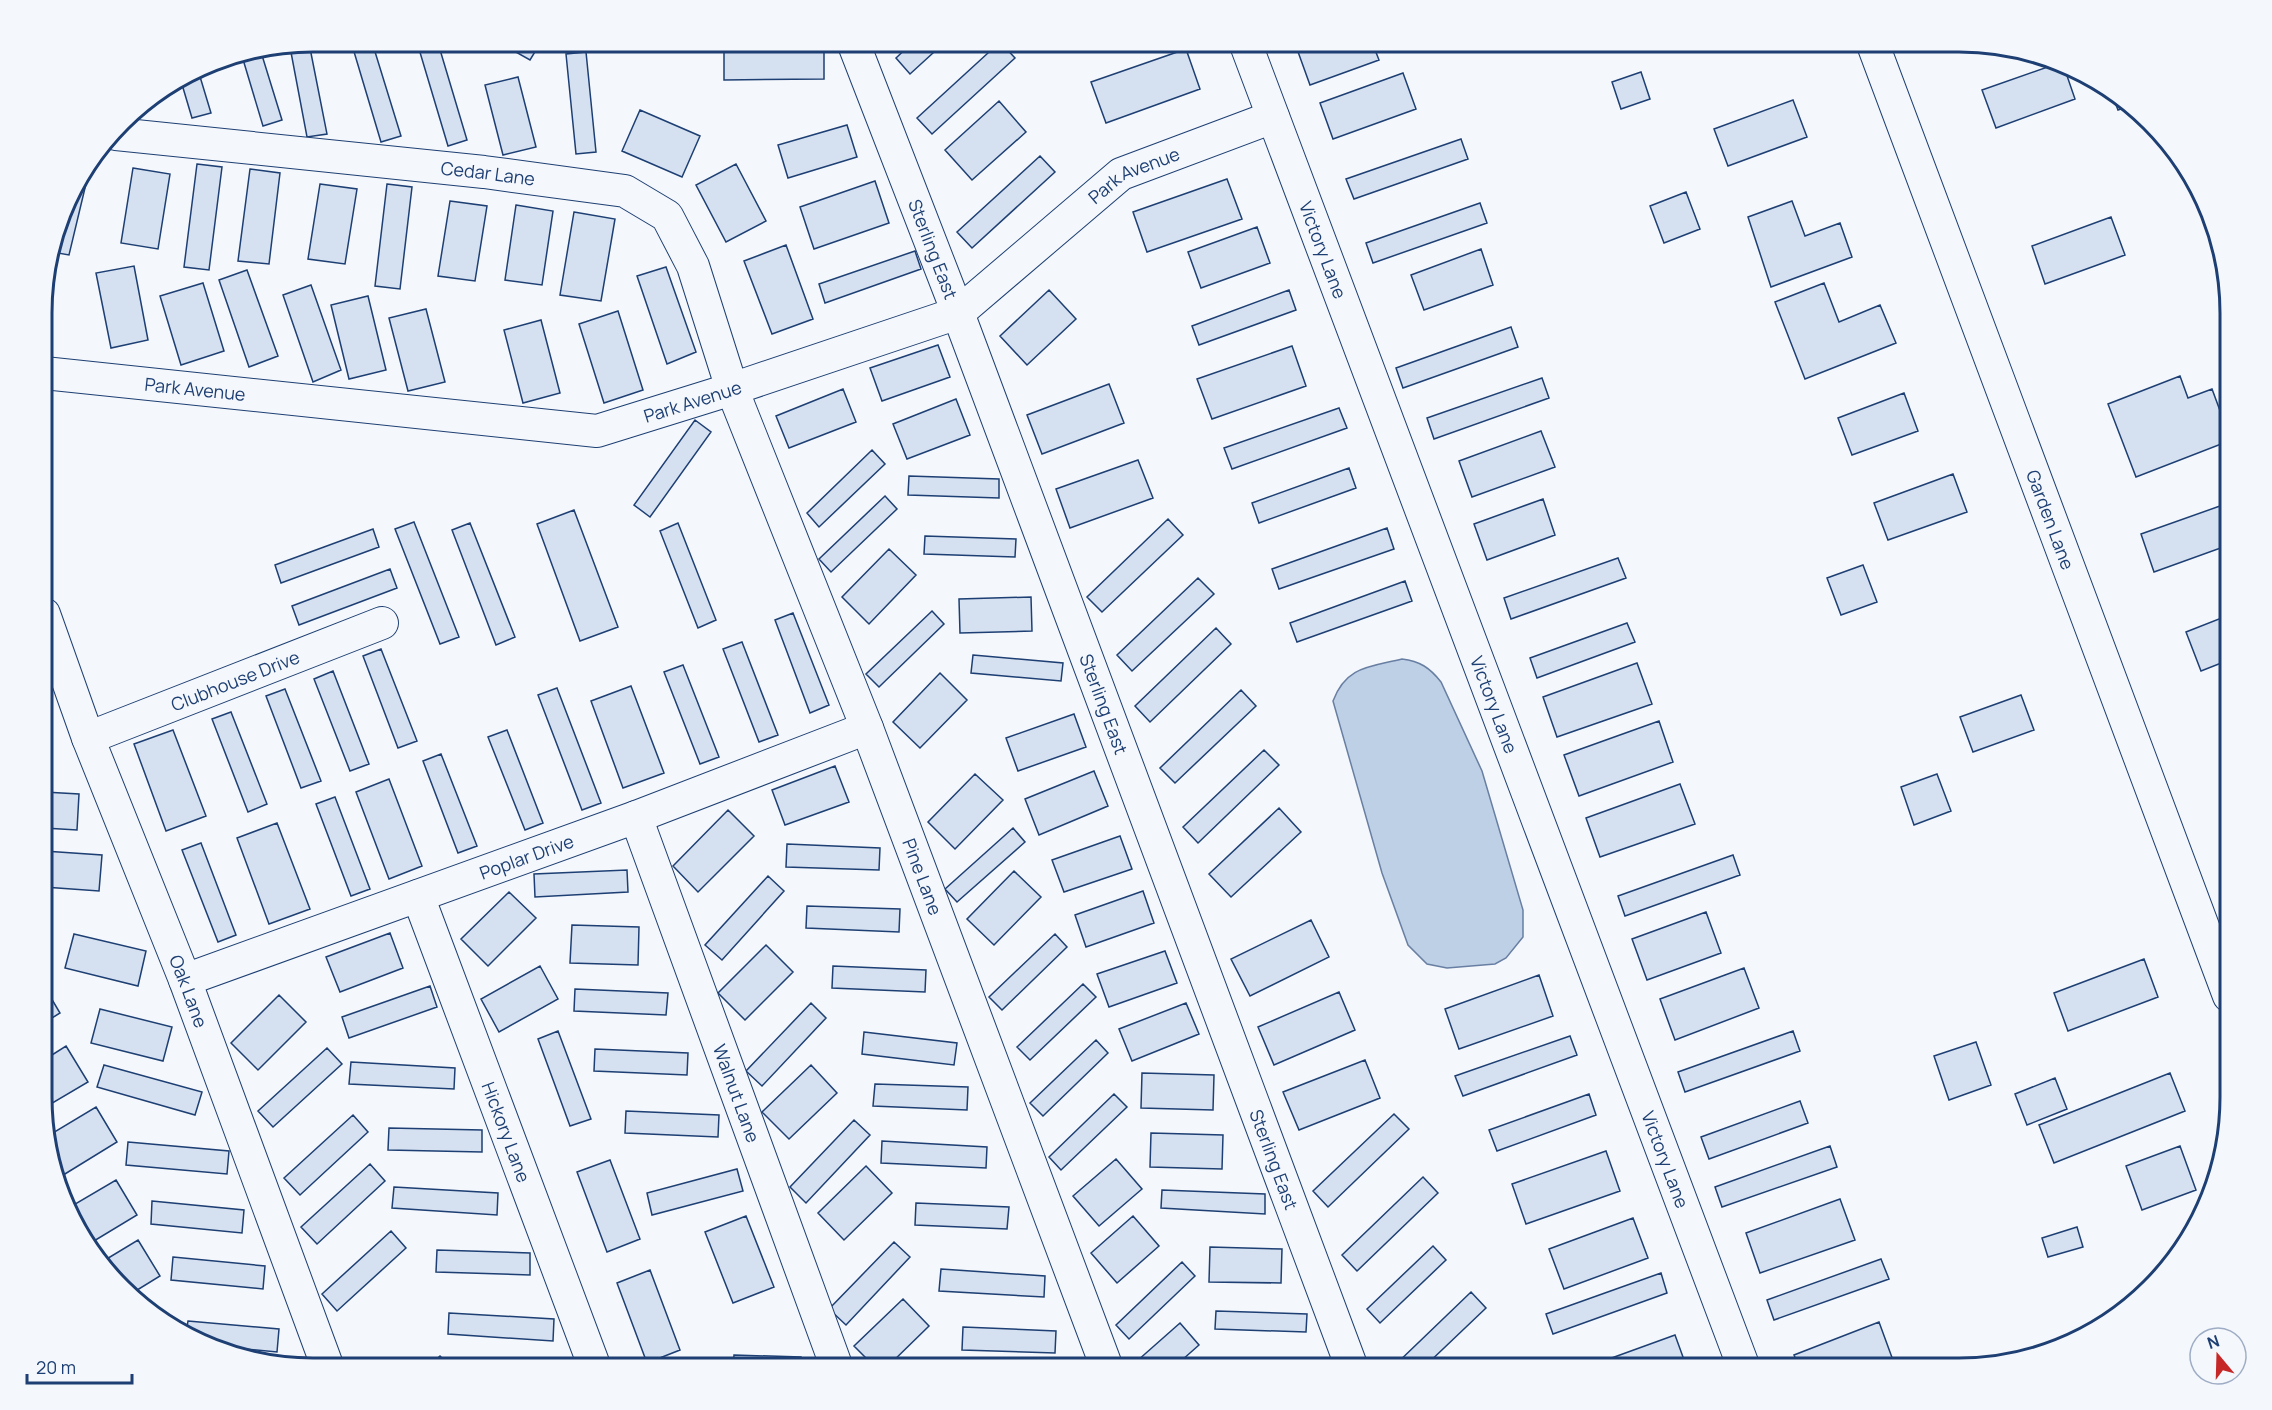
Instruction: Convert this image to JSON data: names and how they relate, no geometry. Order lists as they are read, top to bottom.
{
  "streets": {
    "street": [
      "Cedar Lane",
      "Park Avenue",
      "Sterling East",
      "Victory Lane",
      "Garden Lane",
      "Clubhouse Drive",
      "Poplar Drive",
      "Pine Lane",
      "Oak Lane",
      "Walnut Lane",
      "Hickory Lane"
    ]
  },
  "crossings": [
    ["Cedar Lane", "Park Avenue"],
    ["Cedar Lane", "Pine Lane"],
    ["Park Avenue", "Sterling East"],
    ["Park Avenue", "Victory Lane"],
    ["Park Avenue", "Pine Lane"],
    ["Clubhouse Drive", "Oak Lane"],
    ["Poplar Drive", "Pine Lane"],
    ["Poplar Drive", "Oak Lane"],
    ["Poplar Drive", "Walnut Lane"],
    ["Poplar Drive", "Hickory Lane"]
  ],
  "scale_bar": "20 m",
  "north": "top"
}
